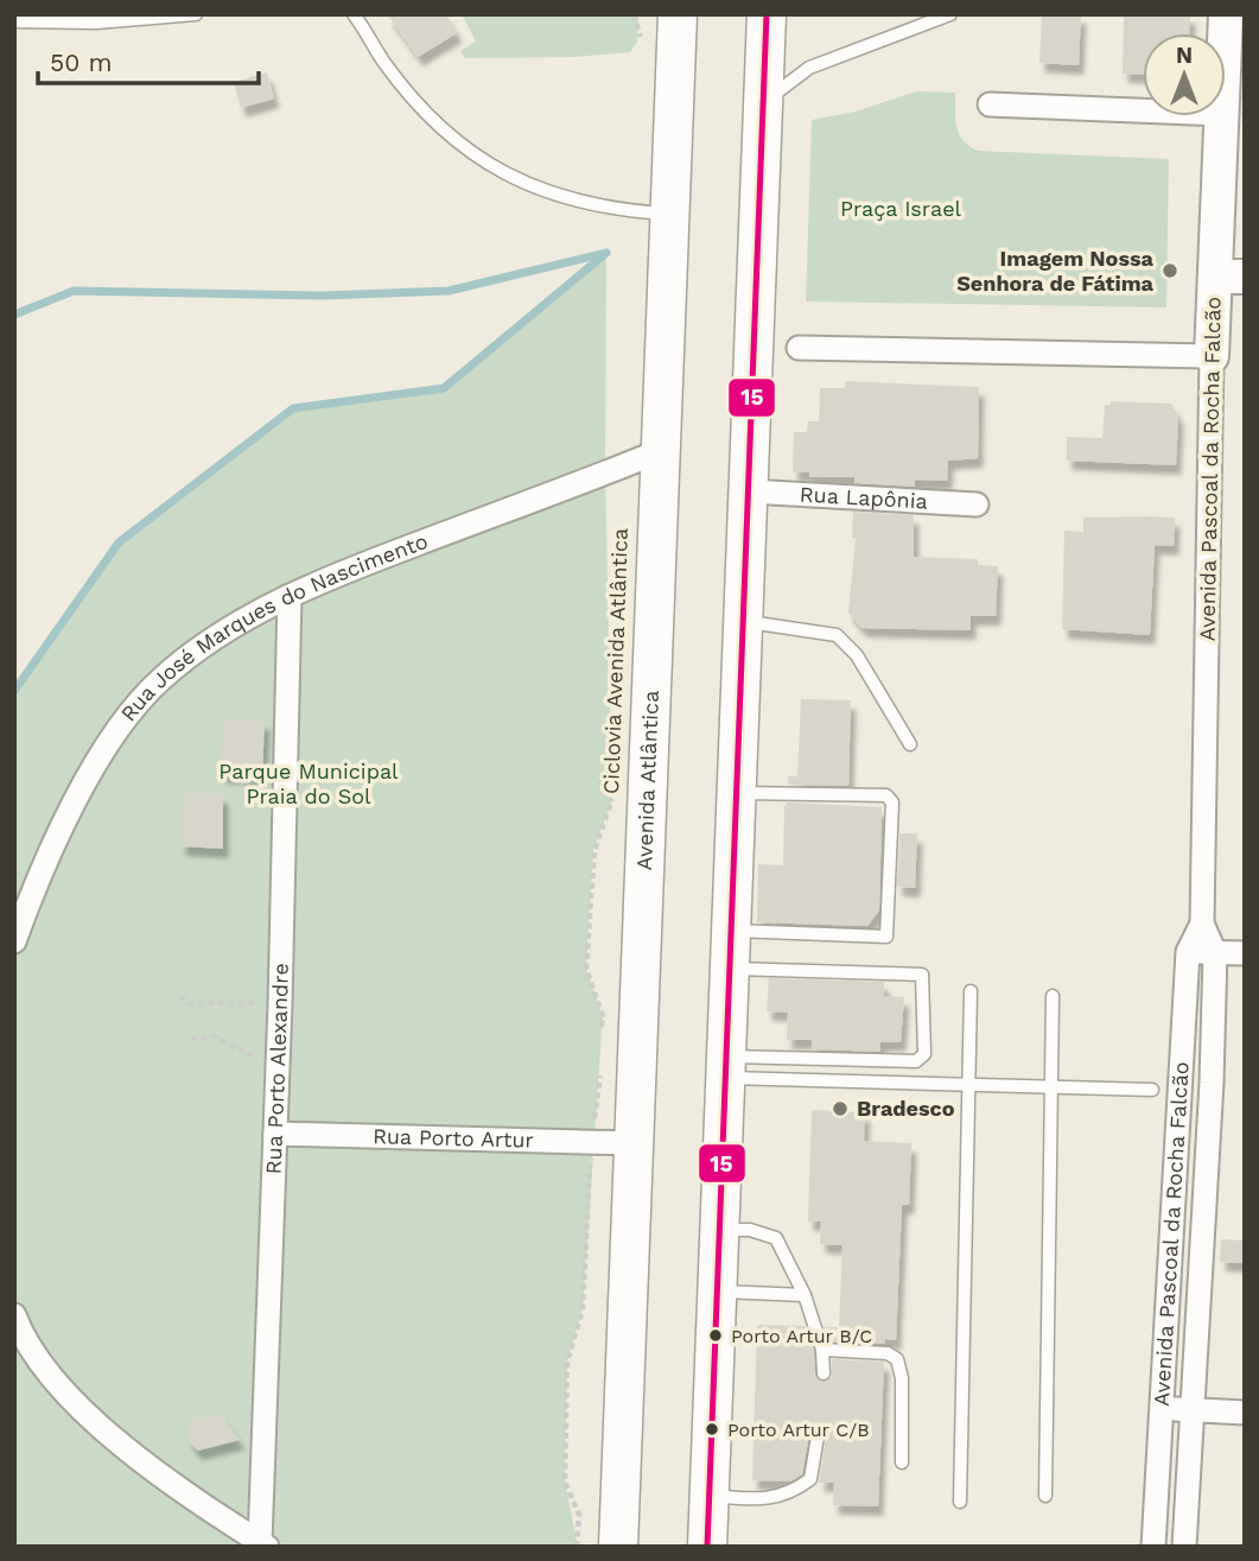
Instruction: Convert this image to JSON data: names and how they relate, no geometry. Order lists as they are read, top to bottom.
{
  "streets": {
    "main road": ["Avenida Atlântica"],
    "street": [
      "Avenida Pascoal da Rocha Falcão",
      "Rua Lapônia",
      "Rua José Marques do Nascimento",
      "Rua Porto Alexandre",
      "Rua Porto Artur"
    ],
    "path": ["Ciclovia Avenida Atlântica"]
  },
  "crossings": [
    ["Rua José Marques do Nascimento", "Avenida Atlântica"],
    ["Rua José Marques do Nascimento", "Rua Porto Alexandre"],
    ["Avenida Atlântica", "Rua Porto Artur"],
    ["Rua Porto Alexandre", "Rua Porto Artur"]
  ],
  "parks": ["Praça Israel", "Parque Municipal Praia do Sol"],
  "places": [
    "Imagem Nossa Senhora de Fátima",
    "Bradesco",
    "Porto Artur B/C",
    "Porto Artur C/B"
  ],
  "lines": ["transit line 15"],
  "scale_bar": "50 m",
  "north": "top"
}
